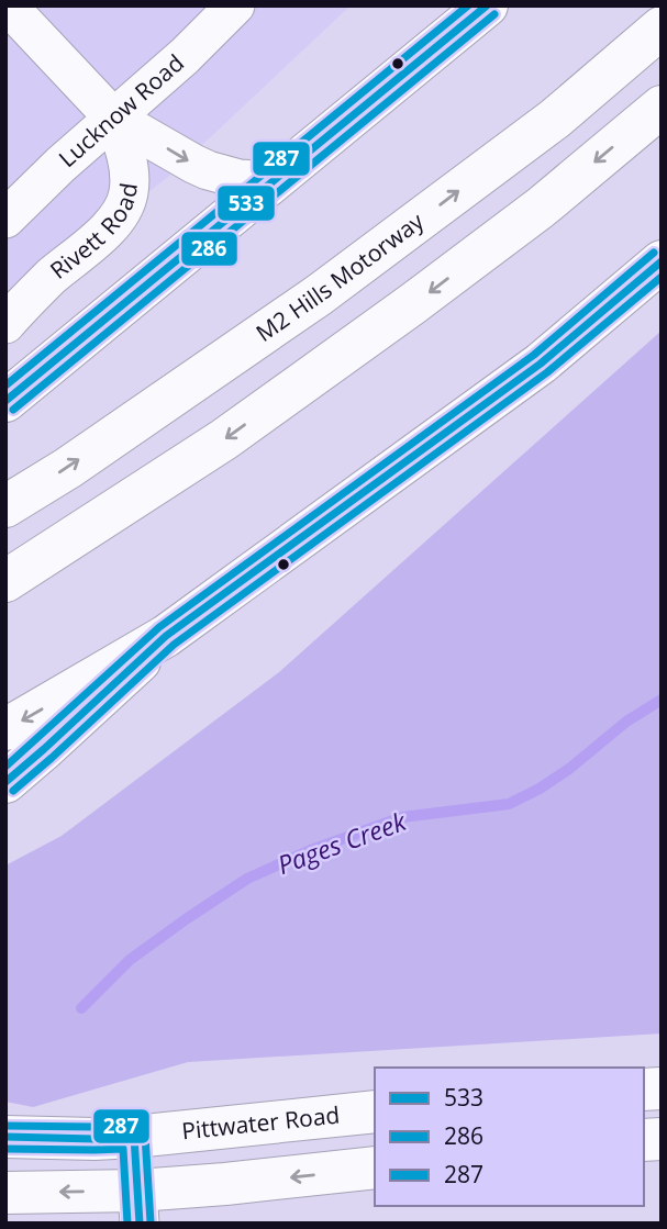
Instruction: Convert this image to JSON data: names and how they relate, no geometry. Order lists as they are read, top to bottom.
{
  "streets": {
    "main road": ["M2 Hills Motorway", "Pittwater Road"],
    "street": ["Lucknow Road", "Rivett Road"]
  },
  "crossings": [
    ["Lucknow Road", "Rivett Road"]
  ],
  "water": ["Pages Creek"],
  "lines": ["transit line 533", "transit line 287", "transit line 286"],
  "legend": ["533", "286", "287"]
}
